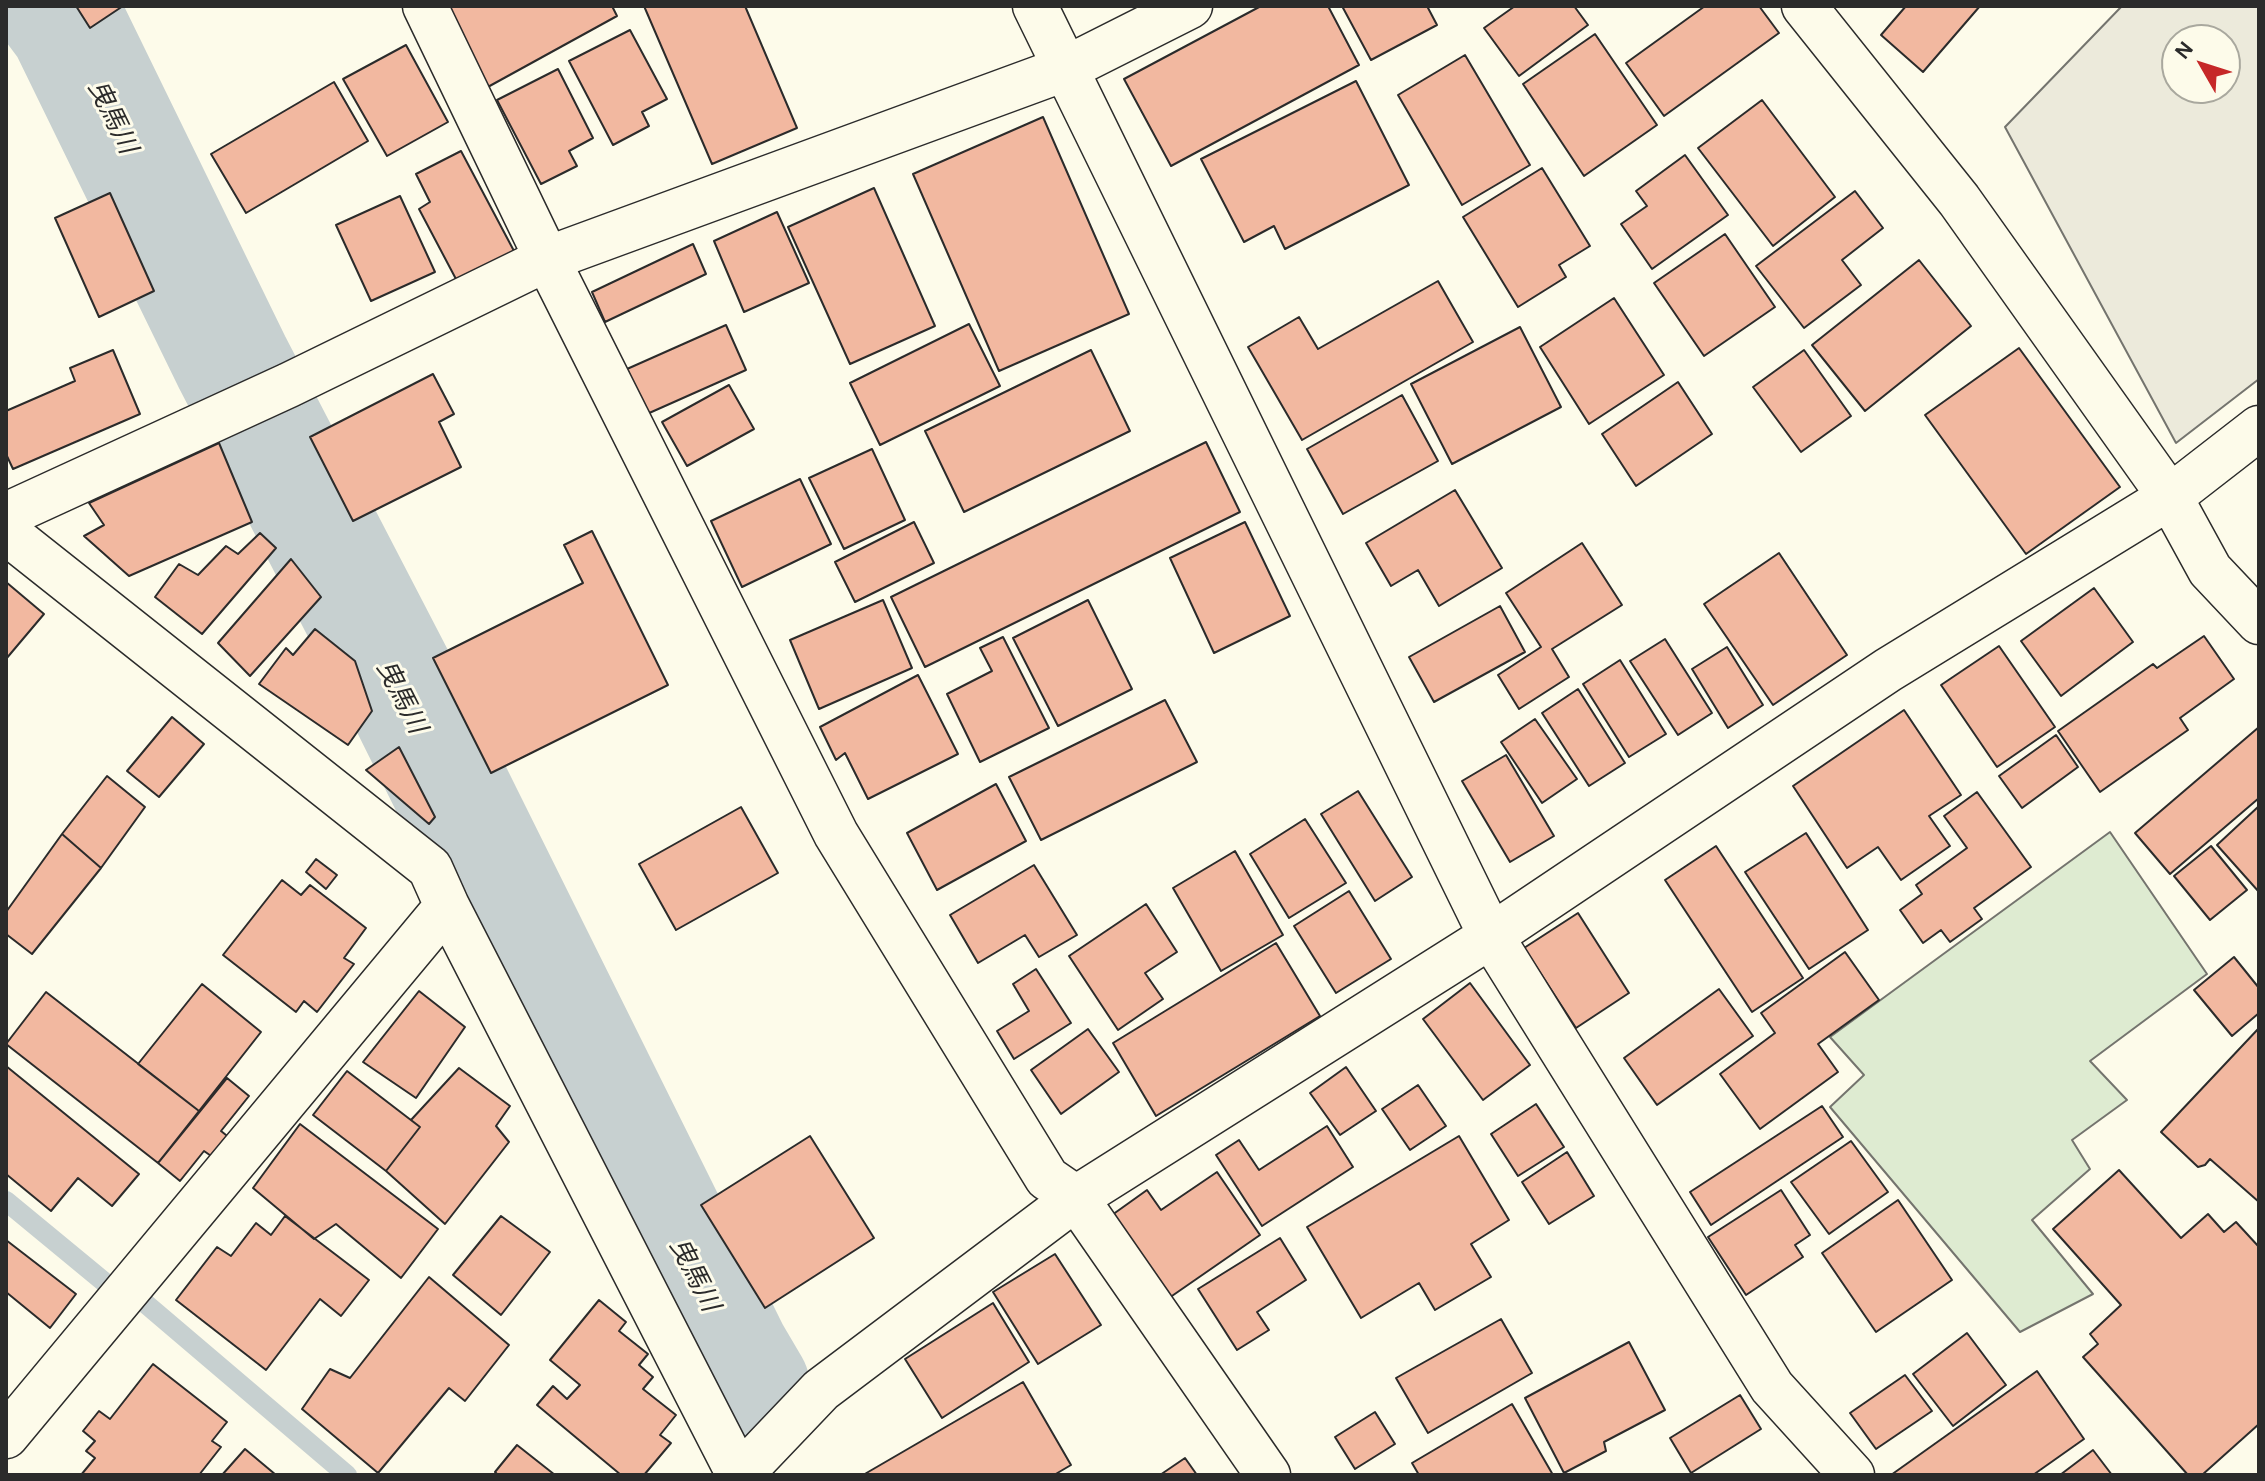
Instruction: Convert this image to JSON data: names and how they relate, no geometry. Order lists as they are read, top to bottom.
{
  "water": ["曳馬川"],
  "north": "top left"
}
